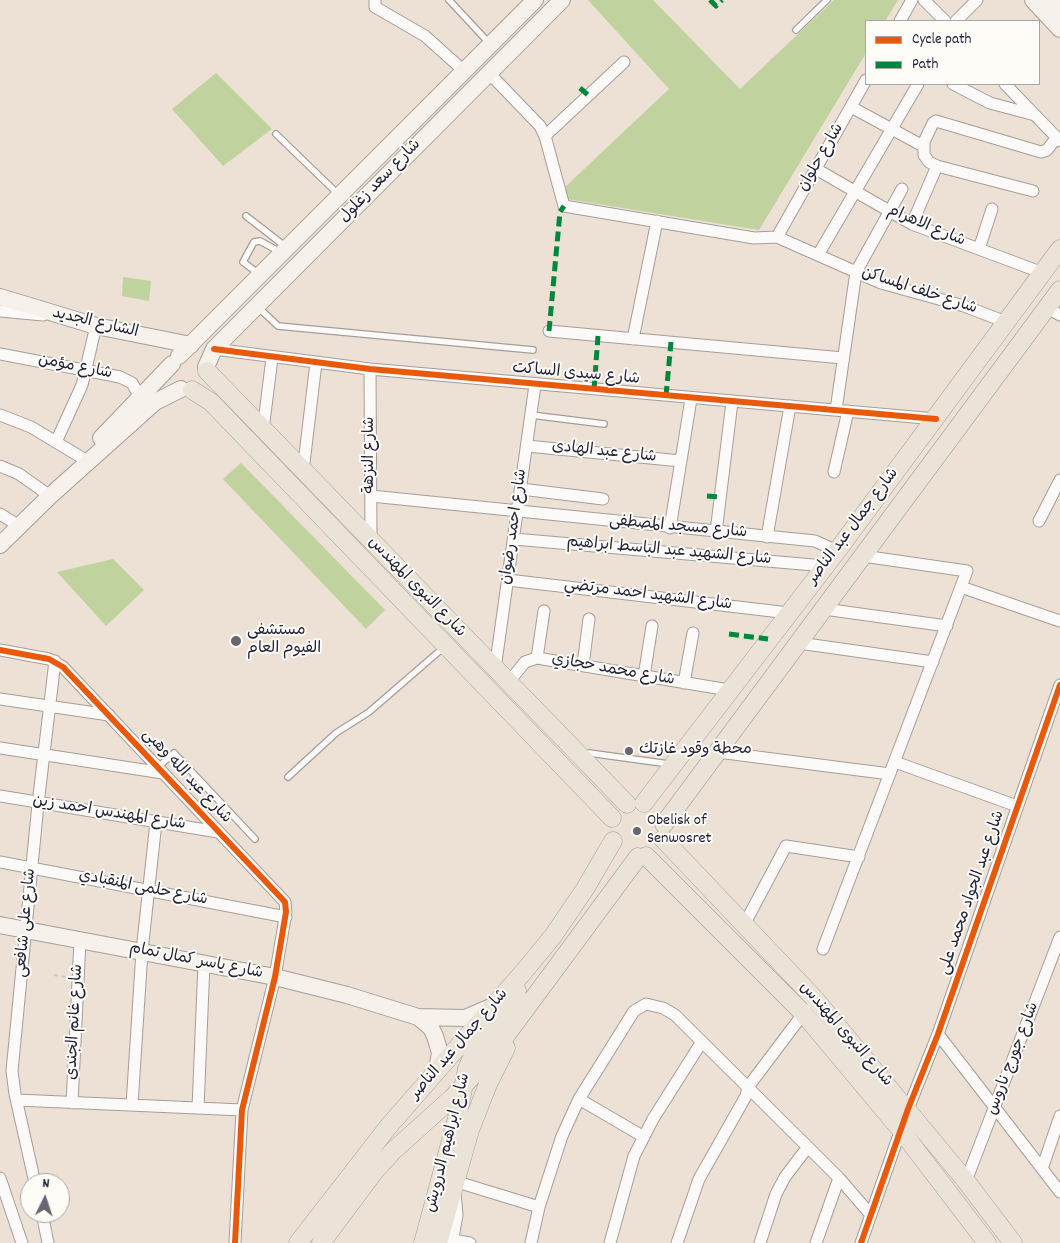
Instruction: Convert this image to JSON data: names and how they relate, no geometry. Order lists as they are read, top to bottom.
{
  "streets": {
    "main road": [
      "شارع سعد زغلول",
      "الشارع الجديد",
      "شارع جمال عبد الناصر",
      "شارع النبوى المهندس",
      "شارع ياسر كمال تمام",
      "شارع ابراهيم الدرويش"
    ],
    "street": [
      "شارع حلوان",
      "شارع الاهرام",
      "شارع خلف المساكن",
      "شارع مؤمن",
      "شارع سيدى الساكت",
      "شارع عبد الهادى",
      "شارع النزهة",
      "شارع احمد رضوان",
      "شارع مسجد المصطفى",
      "شارع الشهيد عبد الباسط ابراهيم",
      "شارع الشهيد احمد مرتضي",
      "شارع محمد حجازي",
      "شارع عبد الله وهبى",
      "شارع المهندس احمد زين",
      "شارع حلمى المنقبادي",
      "شارع عبد الجواد محمد على",
      "شارع على شافعى",
      "شارع غانم الجندى",
      "شارع جورج ناروس"
    ]
  },
  "crossings": [
    ["شارع حلوان", "شارع الاهرام"],
    ["شارع حلوان", "شارع خلف المساكن"],
    ["شارع سعد زغلول", "الشارع الجديد"],
    ["شارع سعد زغلول", "شارع مؤمن"],
    ["شارع سعد زغلول", "شارع سيدى الساكت"],
    ["شارع سعد زغلول", "شارع النبوى المهندس"],
    ["شارع الاهرام", "شارع جمال عبد الناصر"],
    ["شارع خلف المساكن", "شارع جمال عبد الناصر"],
    ["الشارع الجديد", "شارع النبوى المهندس"],
    ["شارع سيدى الساكت", "شارع النزهة"],
    ["شارع سيدى الساكت", "شارع احمد رضوان"],
    ["شارع سيدى الساكت", "شارع جمال عبد الناصر"],
    ["شارع عبد الهادى", "شارع احمد رضوان"],
    ["شارع النزهة", "شارع مسجد المصطفى"],
    ["شارع النزهة", "شارع النبوى المهندس"],
    ["شارع احمد رضوان", "شارع مسجد المصطفى"],
    ["شارع احمد رضوان", "شارع الشهيد عبد الباسط ابراهيم"],
    ["شارع احمد رضوان", "شارع النبوى المهندس"],
    ["شارع احمد رضوان", "شارع الشهيد احمد مرتضي"],
    ["شارع جمال عبد الناصر", "شارع مسجد المصطفى"],
    ["شارع جمال عبد الناصر", "شارع الشهيد عبد الباسط ابراهيم"],
    ["شارع جمال عبد الناصر", "شارع النبوى المهندس"],
    ["شارع جمال عبد الناصر", "شارع الشهيد احمد مرتضي"],
    ["شارع جمال عبد الناصر", "شارع محمد حجازي"],
    ["شارع جمال عبد الناصر", "شارع ياسر كمال تمام"],
    ["شارع جمال عبد الناصر", "شارع ابراهيم الدرويش"],
    ["شارع النبوى المهندس", "شارع محمد حجازي"],
    ["شارع النبوى المهندس", "شارع عبد الجواد محمد على"],
    ["شارع النبوى المهندس", "شارع جورج ناروس"],
    ["شارع عبد الله وهبى", "شارع المهندس احمد زين"],
    ["شارع عبد الله وهبى", "شارع حلمى المنقبادي"],
    ["شارع عبد الله وهبى", "شارع على شافعى"],
    ["شارع المهندس احمد زين", "شارع على شافعى"],
    ["شارع حلمى المنقبادي", "شارع على شافعى"],
    ["شارع على شافعى", "شارع ياسر كمال تمام"],
    ["شارع ياسر كمال تمام", "شارع غانم الجندى"]
  ],
  "places": ["مستشفى الفيوم العام", "محطة وقود غازتك", "Obelisk of Senwosret"],
  "legend": ["Cycle path", "Path"],
  "north": "top"
}
